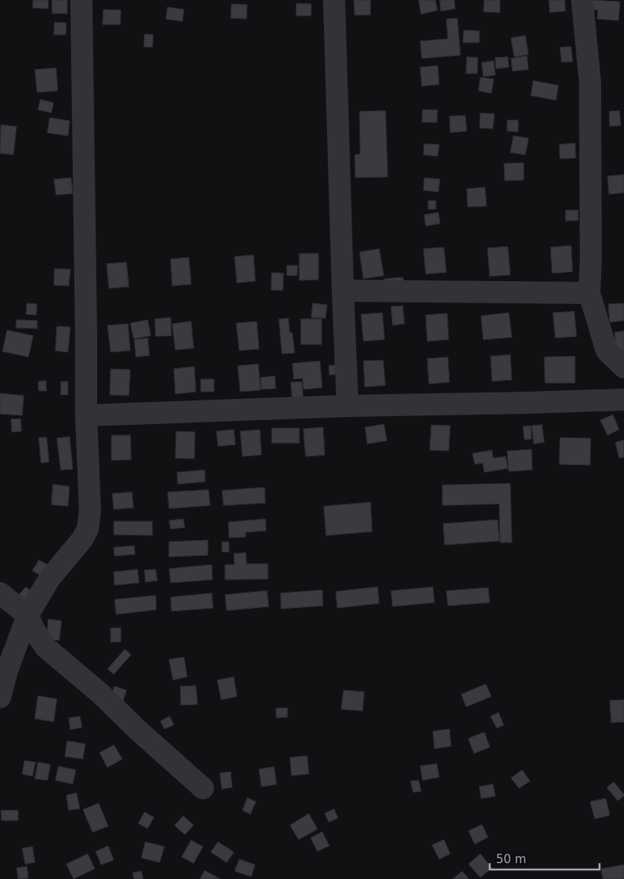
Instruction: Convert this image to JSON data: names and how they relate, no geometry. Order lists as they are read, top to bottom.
{
  "scale_bar": "50 m"
}
